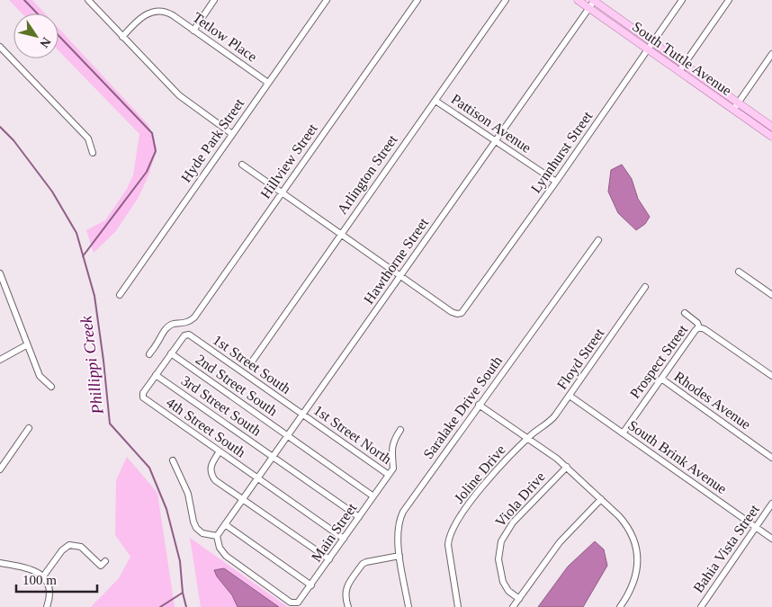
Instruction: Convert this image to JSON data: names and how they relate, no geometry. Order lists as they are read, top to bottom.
{
  "streets": {
    "main road": ["South Tuttle Avenue"],
    "street": [
      "Tetlow Place",
      "Pattison Avenue",
      "Hyde Park Street",
      "Lynnhurst Street",
      "Hillview Street",
      "Arlington Street",
      "Hawthorne Street",
      "Floyd Street",
      "Prospect Street",
      "1st Street South",
      "2nd Street South",
      "Rhodes Avenue",
      "3rd Street South",
      "Saralake Drive South",
      "4th Street South",
      "1st Street North",
      "South Brink Avenue",
      "Joline Drive",
      "Viola Drive",
      "Main Street",
      "Bahia Vista Street"
    ]
  },
  "crossings": [
    ["Tetlow Place", "Hyde Park Street"],
    ["South Tuttle Avenue", "Lynnhurst Street"],
    ["South Tuttle Avenue", "Hawthorne Street"],
    ["Pattison Avenue", "Lynnhurst Street"],
    ["Pattison Avenue", "Arlington Street"],
    ["Pattison Avenue", "Hawthorne Street"],
    ["Lynnhurst Street", "Hawthorne Street"],
    ["Hawthorne Street", "1st Street South"],
    ["Hawthorne Street", "2nd Street South"],
    ["Hawthorne Street", "3rd Street South"],
    ["Hawthorne Street", "4th Street South"],
    ["Hawthorne Street", "1st Street North"],
    ["Hawthorne Street", "Main Street"],
    ["Floyd Street", "South Brink Avenue"],
    ["Floyd Street", "Joline Drive"],
    ["Prospect Street", "Rhodes Avenue"],
    ["Prospect Street", "South Brink Avenue"],
    ["1st Street South", "2nd Street South"],
    ["1st Street South", "1st Street North"],
    ["2nd Street South", "Main Street"],
    ["3rd Street South", "4th Street South"],
    ["3rd Street South", "Main Street"],
    ["4th Street South", "Main Street"],
    ["1st Street North", "Main Street"],
    ["South Brink Avenue", "Bahia Vista Street"]
  ],
  "water": ["Phillippi Creek"],
  "scale_bar": "100 m",
  "north": "bottom right"
}
